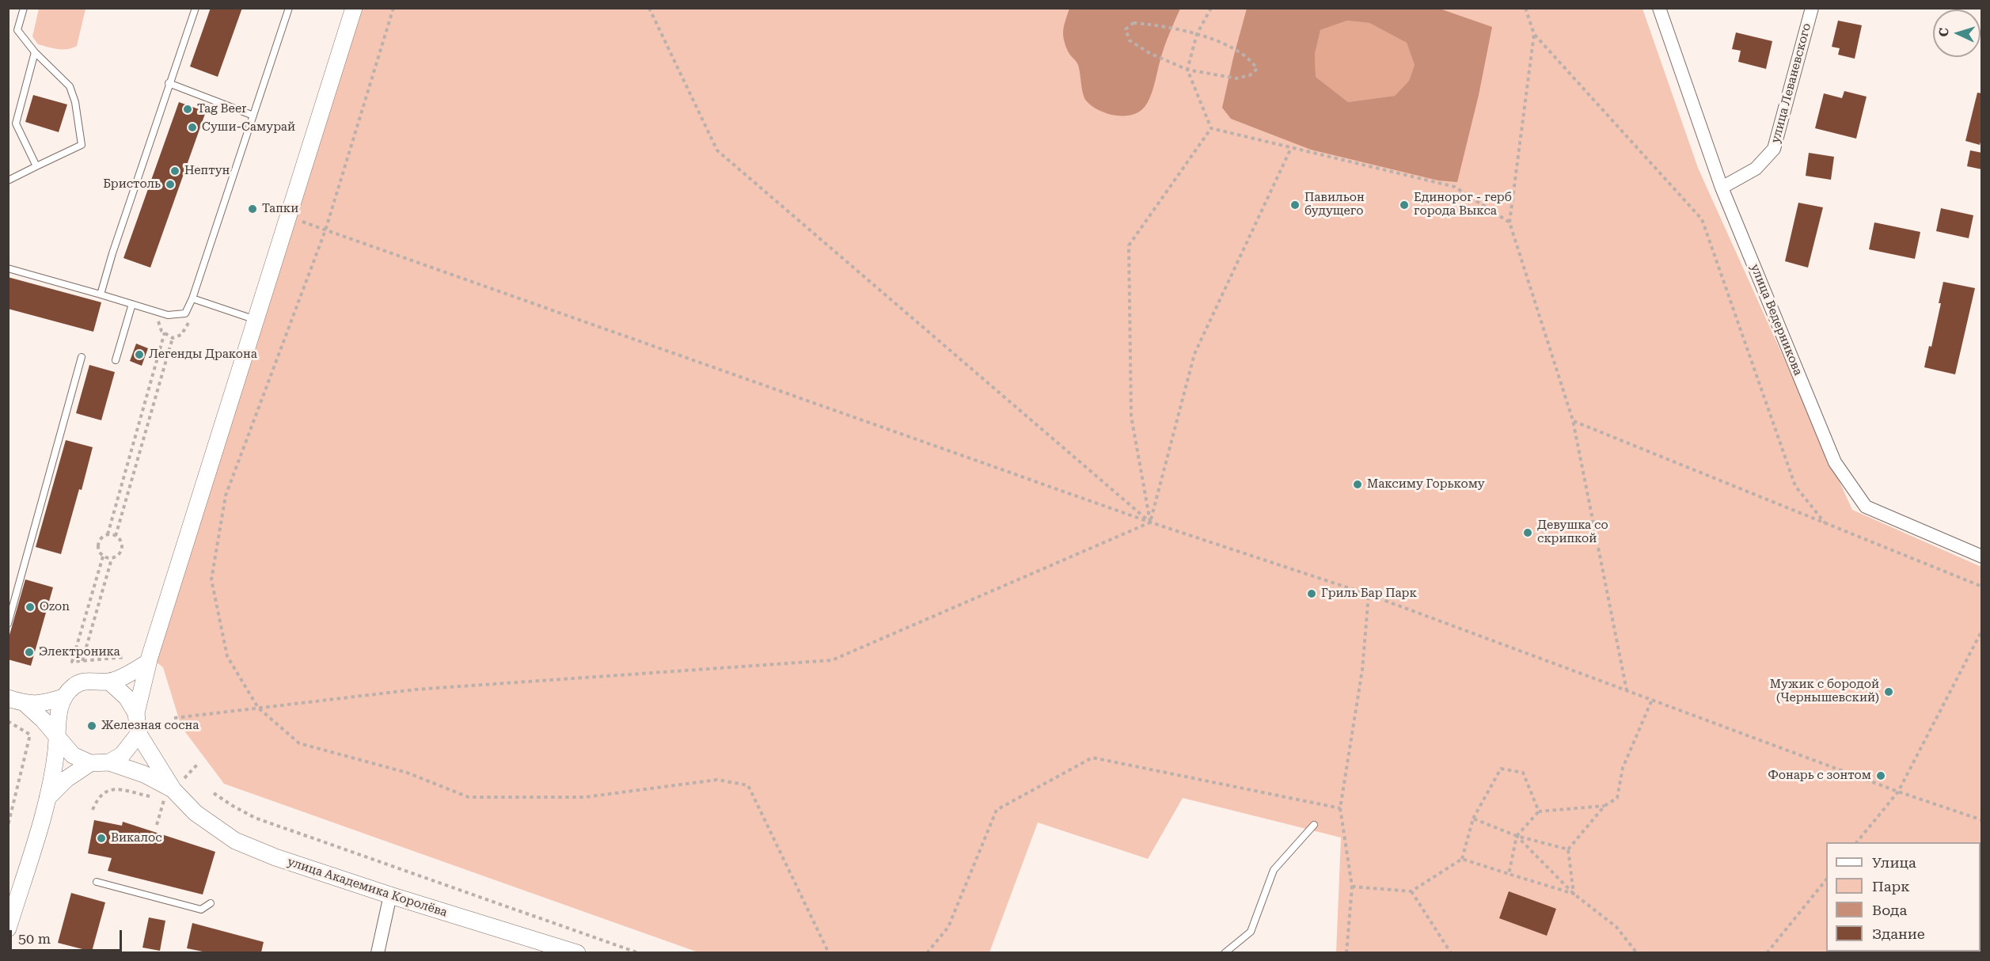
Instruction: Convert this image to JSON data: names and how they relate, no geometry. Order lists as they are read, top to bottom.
{
  "streets": {
    "street": ["улица Леваневского", "улица Ведерникова", "улица Академика Королёва"]
  },
  "crossings": [
    ["улица Леваневского", "улица Ведерникова"]
  ],
  "places": [
    "Tag Beer",
    "Суши-Самурай",
    "Нептун",
    "Бристоль",
    "Павильон будущего",
    "Единорог - герб города Выкса",
    "Тапки",
    "Легенды Дракона",
    "Максиму Горькому",
    "Девушка со скрипкой",
    "Гриль Бар Парк",
    "Ozon",
    "Электроника",
    "Мужик с бородой (Чернышевский)",
    "Железная сосна",
    "Фонарь с зонтом",
    "Викалос"
  ],
  "legend": [
    "Улица",
    "Парк",
    "Вода",
    "Здание"
  ],
  "scale_bar": "50 m",
  "north": "left"
}
